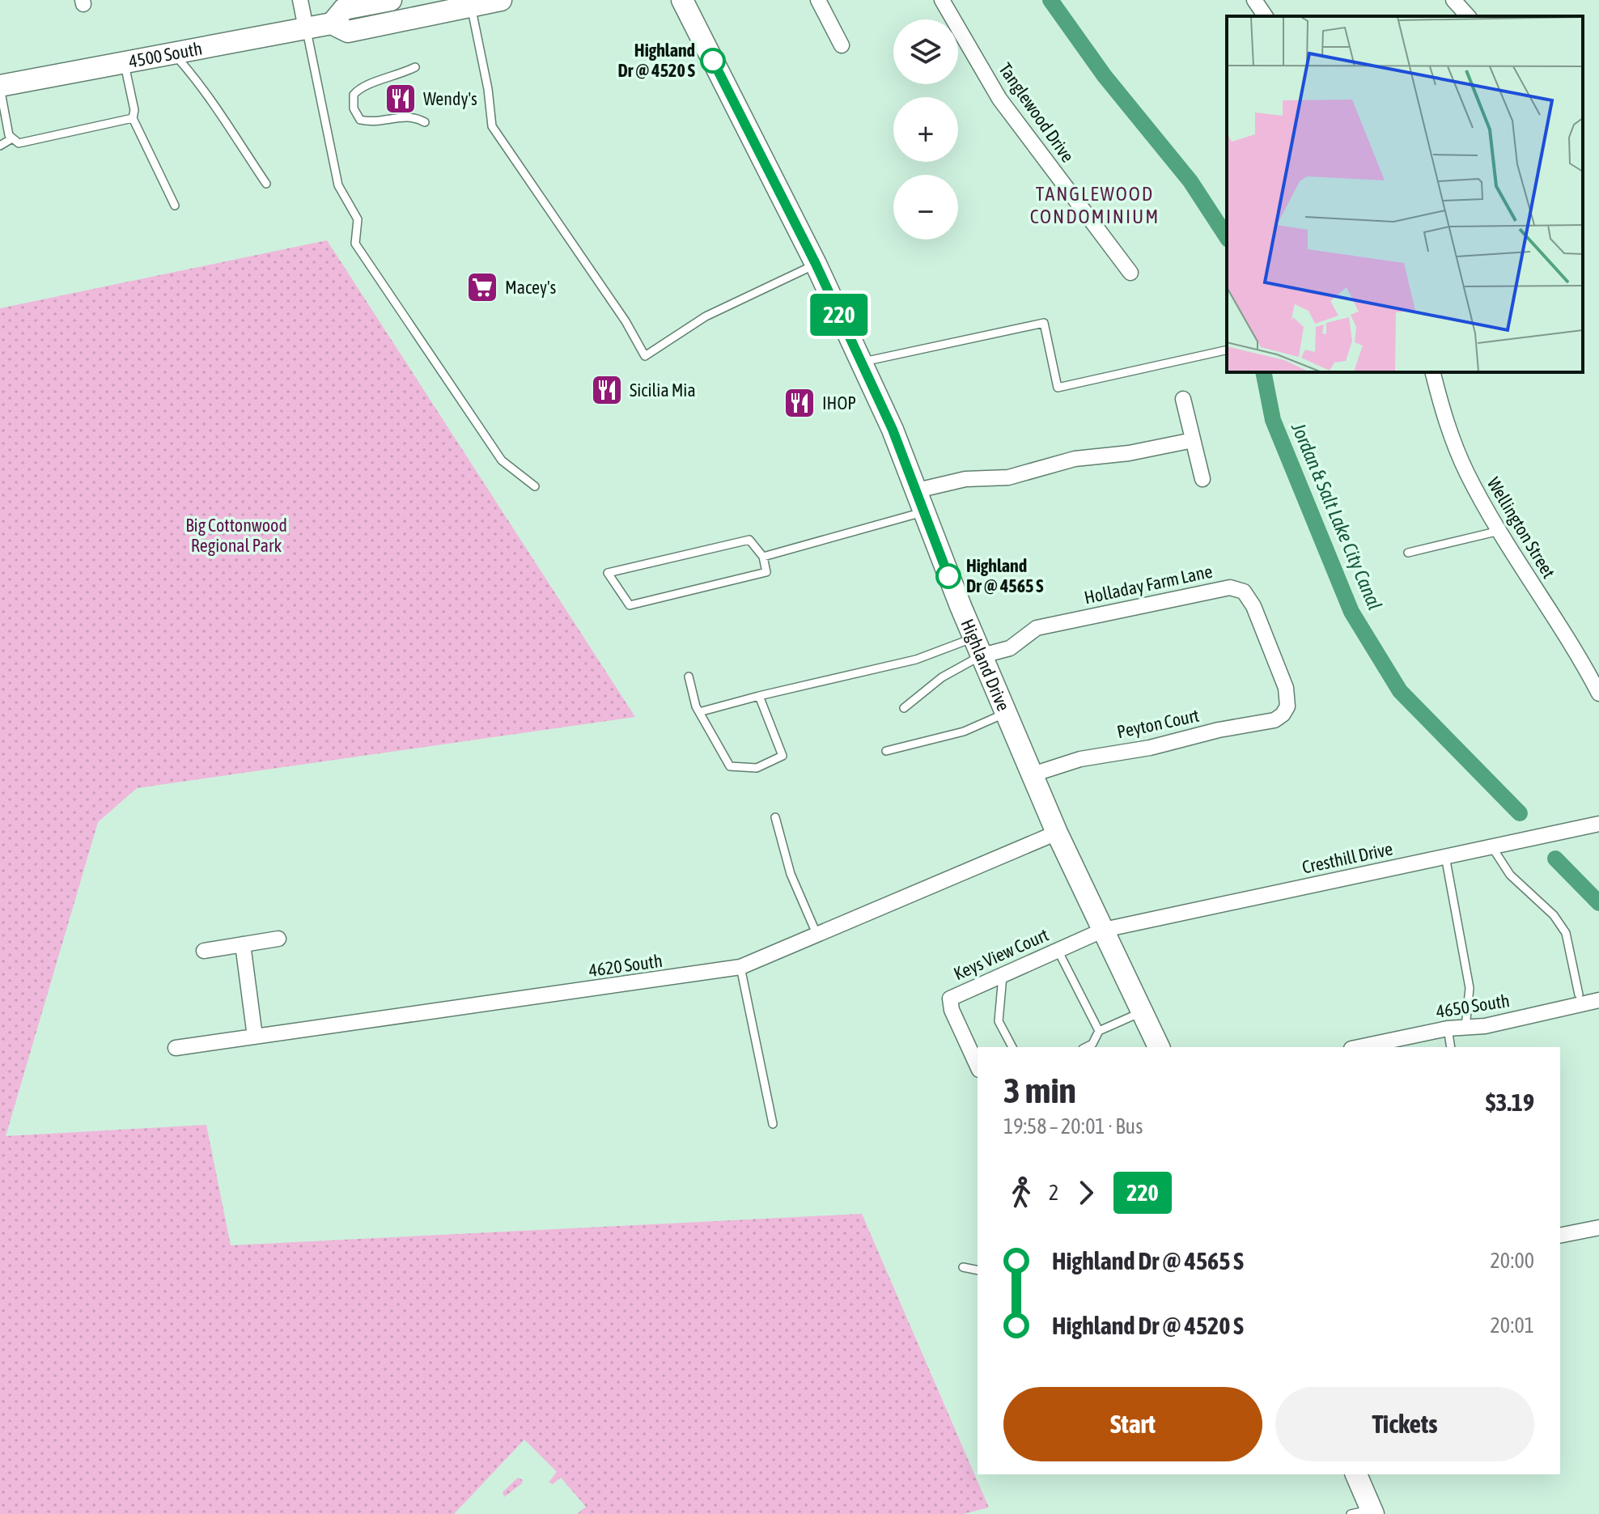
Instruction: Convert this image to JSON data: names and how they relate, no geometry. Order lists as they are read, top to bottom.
{
  "streets": {
    "main road": ["4500 South", "Highland Drive"],
    "street": [
      "Tanglewood Drive",
      "Wellington Street",
      "Holladay Farm Lane",
      "Peyton Court",
      "Cresthill Drive",
      "Keys View Court",
      "4620 South",
      "4650 South"
    ]
  },
  "crossings": [
    ["Holladay Farm Lane", "Highland Drive"],
    ["Holladay Farm Lane", "Peyton Court"],
    ["Highland Drive", "Peyton Court"],
    ["Highland Drive", "Cresthill Drive"],
    ["Highland Drive", "Keys View Court"],
    ["Highland Drive", "4620 South"],
    ["Cresthill Drive", "Keys View Court"]
  ],
  "districts": ["TANGLEWOOD CONDOMINIUM"],
  "water": ["Jordan & Salt Lake City Canal"],
  "parks": ["Big Cottonwood Regional Park"],
  "places": {
    "other": ["Highland Dr @ 4520 S", "Highland Dr @ 4565 S"],
    "restaurant": ["Wendy's", "Sicilia Mia", "IHOP"],
    "supermarket": ["Macey's"]
  },
  "lines": ["bus line 220"],
  "page": {
    "on_map": "220",
    "map_buttons": ["+", "−"],
    "heading": ["3 min", "19:58 – 20:01 · Bus", "$3.19"],
    "legs": ["2", "220"],
    "list": [
      {
        "name": "Highland Dr @ 4565 S",
        "value": "20:00"
      },
      {
        "name": "Highland Dr @ 4520 S",
        "value": "20:01"
      }
    ],
    "buttons": ["Start", "Tickets"]
  }
}
